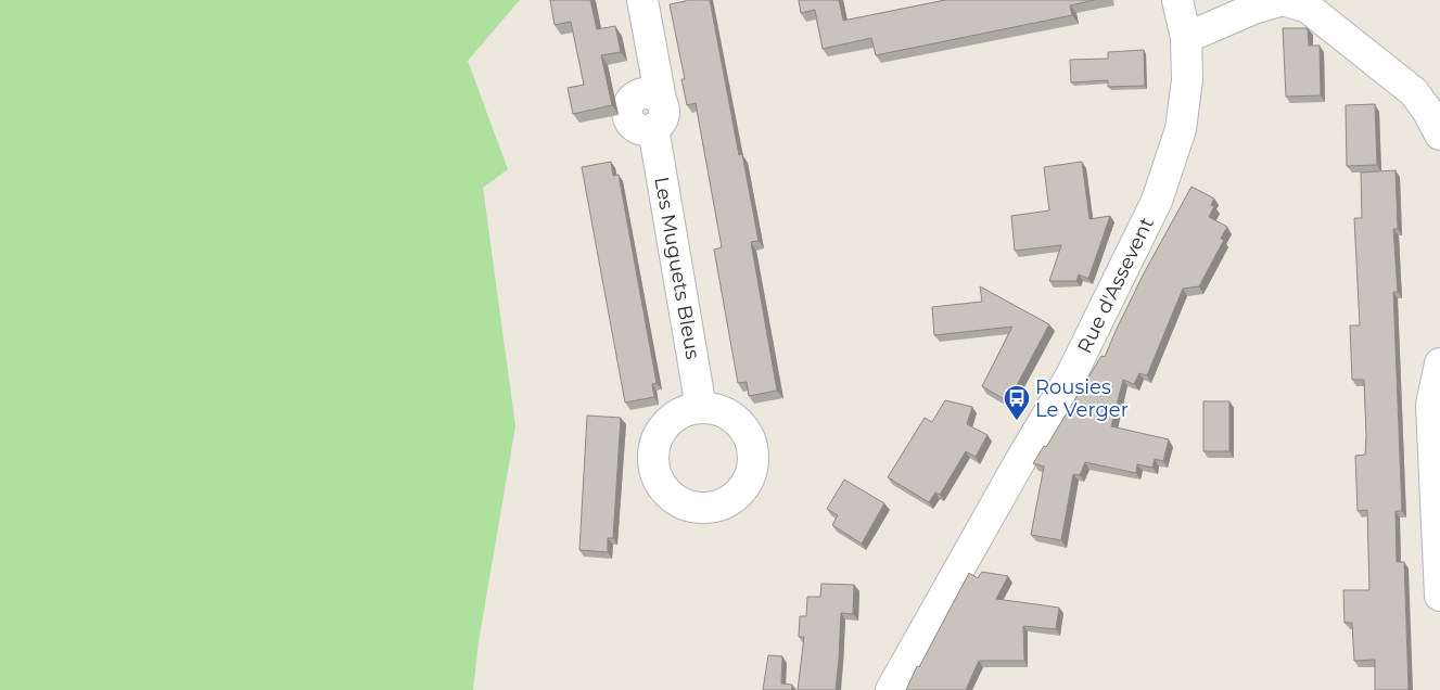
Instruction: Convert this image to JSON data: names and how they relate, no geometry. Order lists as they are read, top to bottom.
{
  "streets": {
    "street": ["Les Muguets Bleus", "Rue d'Assevent"]
  },
  "places": {
    "bus stop": ["Rousies Le Verger"]
  }
}
